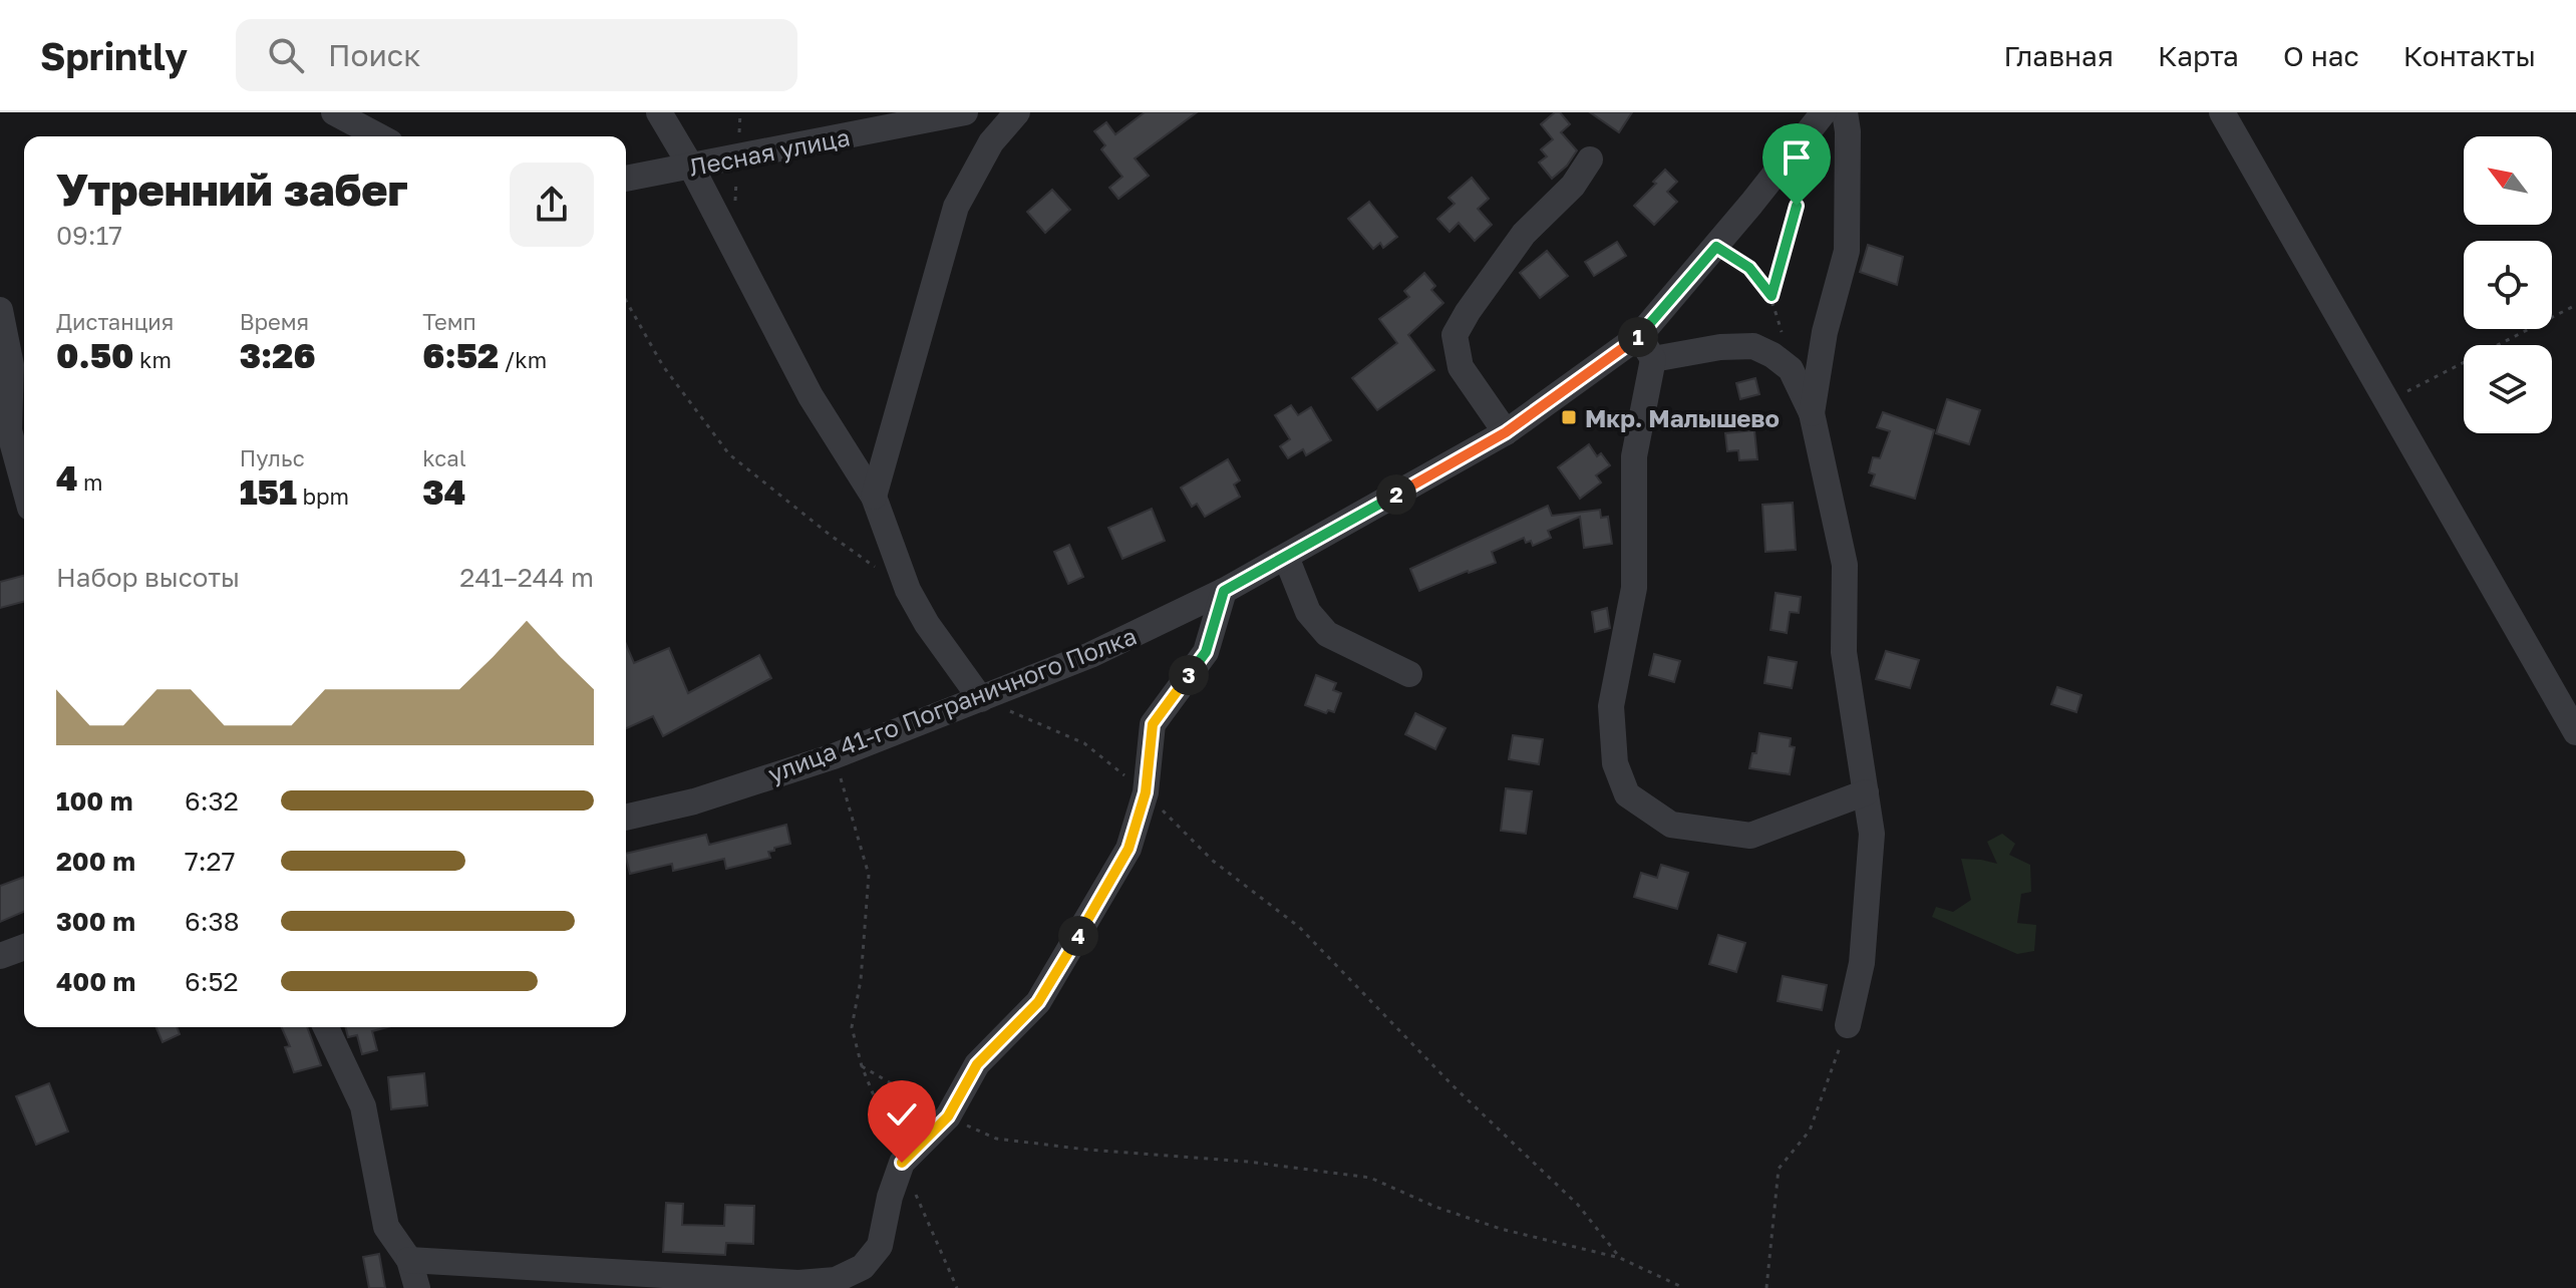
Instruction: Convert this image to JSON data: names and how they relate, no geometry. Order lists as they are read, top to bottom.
{
  "streets": {
    "street": ["Лесная улица", "улица 41-го Пограничного Полка"]
  },
  "places": {
    "transit": ["Мкр. Малышево"]
  },
  "north": "top left",
  "page": {
    "header": "Sprintly",
    "search": "Поиск",
    "nav": [
      "Главная",
      "Карта",
      "О нас",
      "Контакты"
    ],
    "heading": ["Утренний забег", "09:17"],
    "stats": [
      ["Дистанция", "0.50 km"],
      ["Время", "3:26"],
      ["Темп", "6:52 /km"],
      ["4 m"],
      ["Пульс", "151 bpm"],
      ["kcal", "34"]
    ],
    "pins": [
      "1",
      "2",
      "3",
      "4"
    ],
    "chart": ["Набор высоты", "241–244 m"],
    "list": [
      {
        "name": "100 m",
        "note": "6:32"
      },
      {
        "name": "200 m",
        "note": "7:27"
      },
      {
        "name": "300 m",
        "note": "6:38"
      },
      {
        "name": "400 m",
        "note": "6:52"
      }
    ]
  }
}
